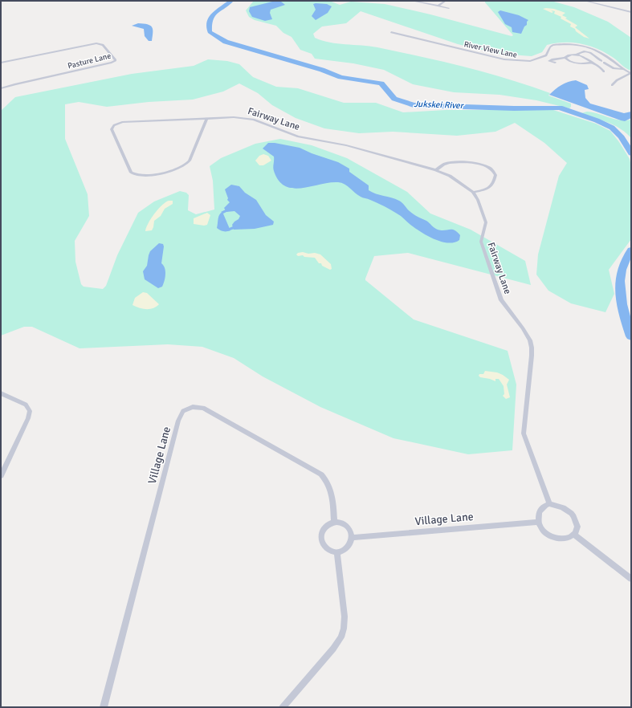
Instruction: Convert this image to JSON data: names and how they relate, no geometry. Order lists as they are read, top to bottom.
{
  "streets": {
    "street": [
      "River View Lane",
      "Pasture Lane",
      "Fairway Lane",
      "Village Lane"
    ]
  },
  "crossings": [
    ["Fairway Lane", "Village Lane"]
  ],
  "water": ["Jukskei River"]
}
